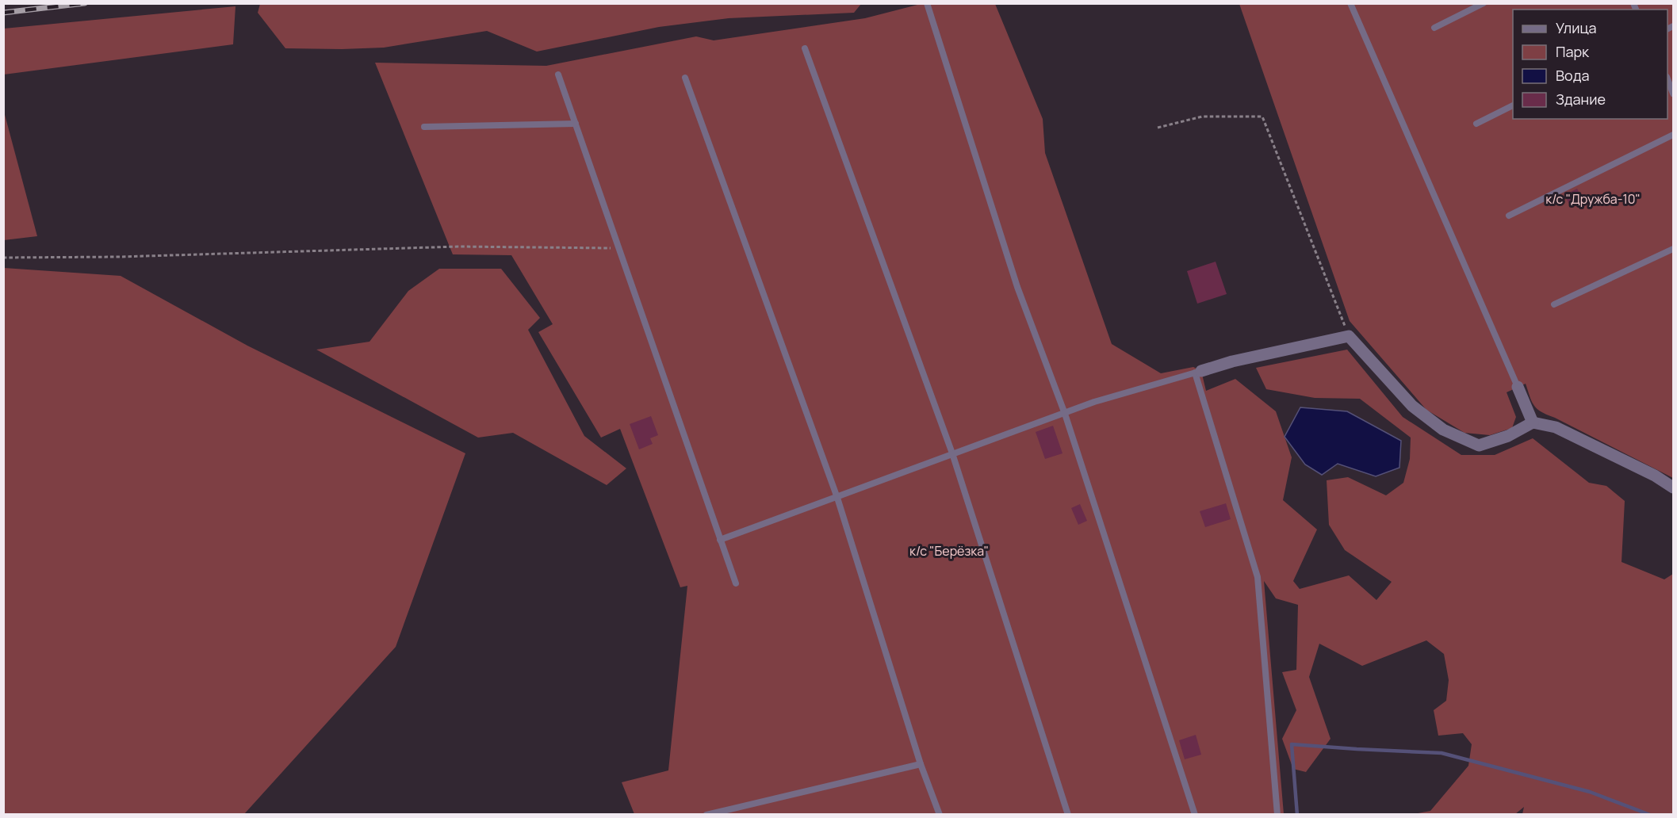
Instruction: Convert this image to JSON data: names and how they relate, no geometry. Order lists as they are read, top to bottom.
{
  "parks": ["к/с \"Дружба-10\"", "к/с \"Берёзка\""],
  "legend": [
    "Улица",
    "Парк",
    "Вода",
    "Здание"
  ]
}
